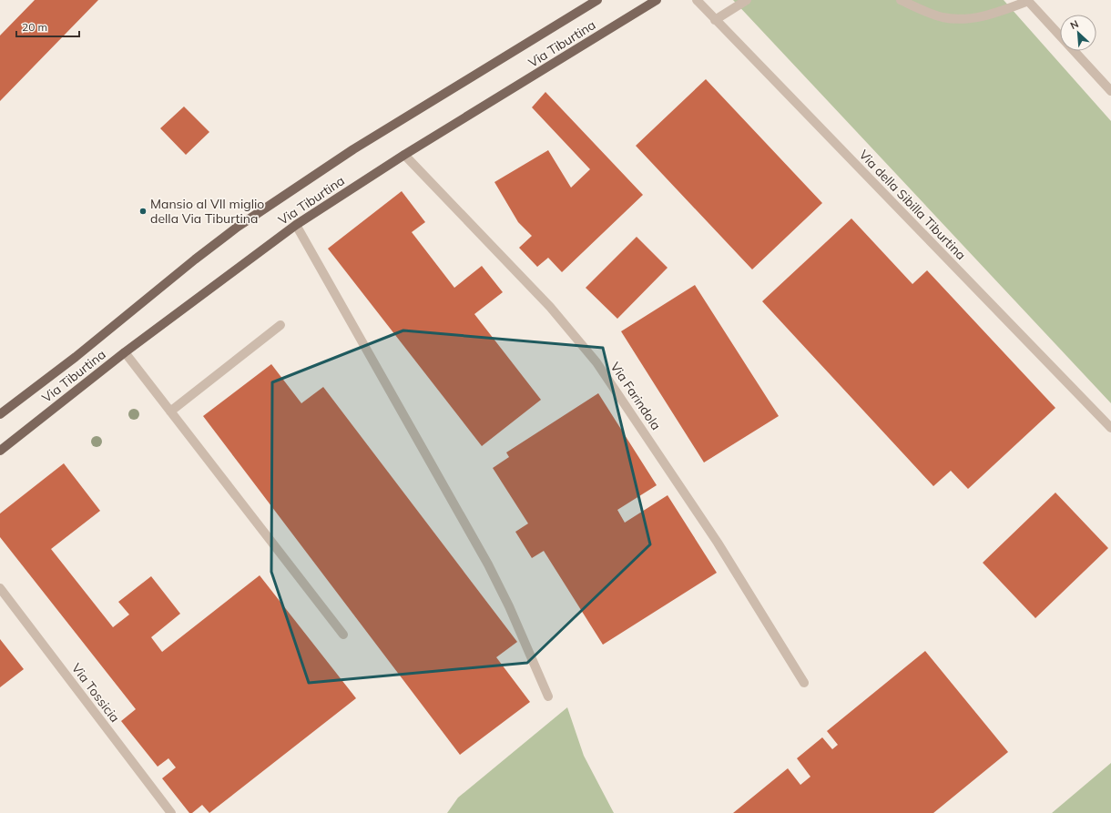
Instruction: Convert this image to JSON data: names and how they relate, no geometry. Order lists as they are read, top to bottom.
{
  "streets": {
    "main road": ["Via Tiburtina"],
    "street": ["Via della Sibilla Tiburtina", "Via Farindola", "Via Tossicia"]
  },
  "crossings": [
    ["Via Tiburtina", "Via Farindola"]
  ],
  "places": ["Mansio al VII miglio della Via Tiburtina"],
  "scale_bar": "20 m",
  "north": "top left"
}
